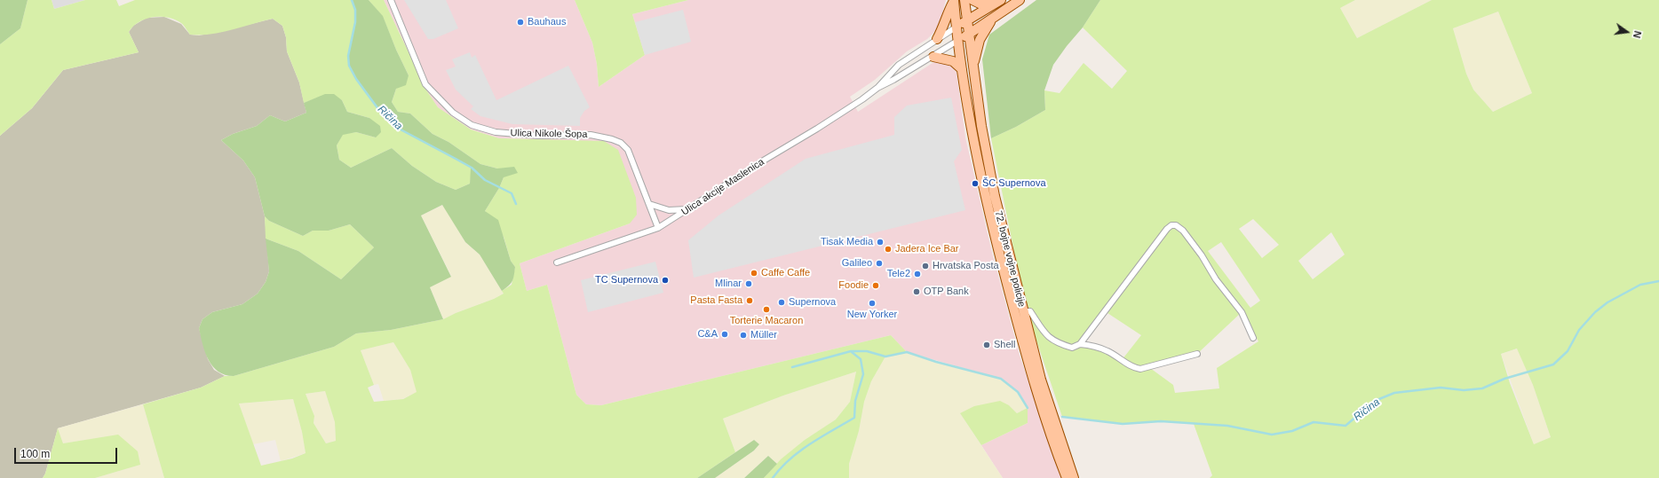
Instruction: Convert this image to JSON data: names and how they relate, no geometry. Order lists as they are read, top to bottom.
{
  "streets": {
    "main road": ["72. bojne vojne policije"],
    "street": ["Ulica Nikole Šopa", "Ulica akcije Maslenica"]
  },
  "crossings": [
    ["Ulica Nikole Šopa", "Ulica akcije Maslenica"],
    ["Ulica akcije Maslenica", "72. bojne vojne policije"]
  ],
  "water": ["Ričina"],
  "places": [
    "Bauhaus",
    "ŠC Supernova",
    "Tisak Media",
    "Jadera Ice Bar",
    "Galileo",
    "Hrvatska Posta",
    "Caffe Caffe",
    "Tele2",
    "TC Supernova",
    "Mlinar",
    "Foodie",
    "OTP Bank",
    "Pasta Fasta",
    "Supernova",
    "New Yorker",
    "Torterie Macaron",
    "C&A",
    "Müller",
    "Shell"
  ],
  "scale_bar": "100 m",
  "north": "right"
}
